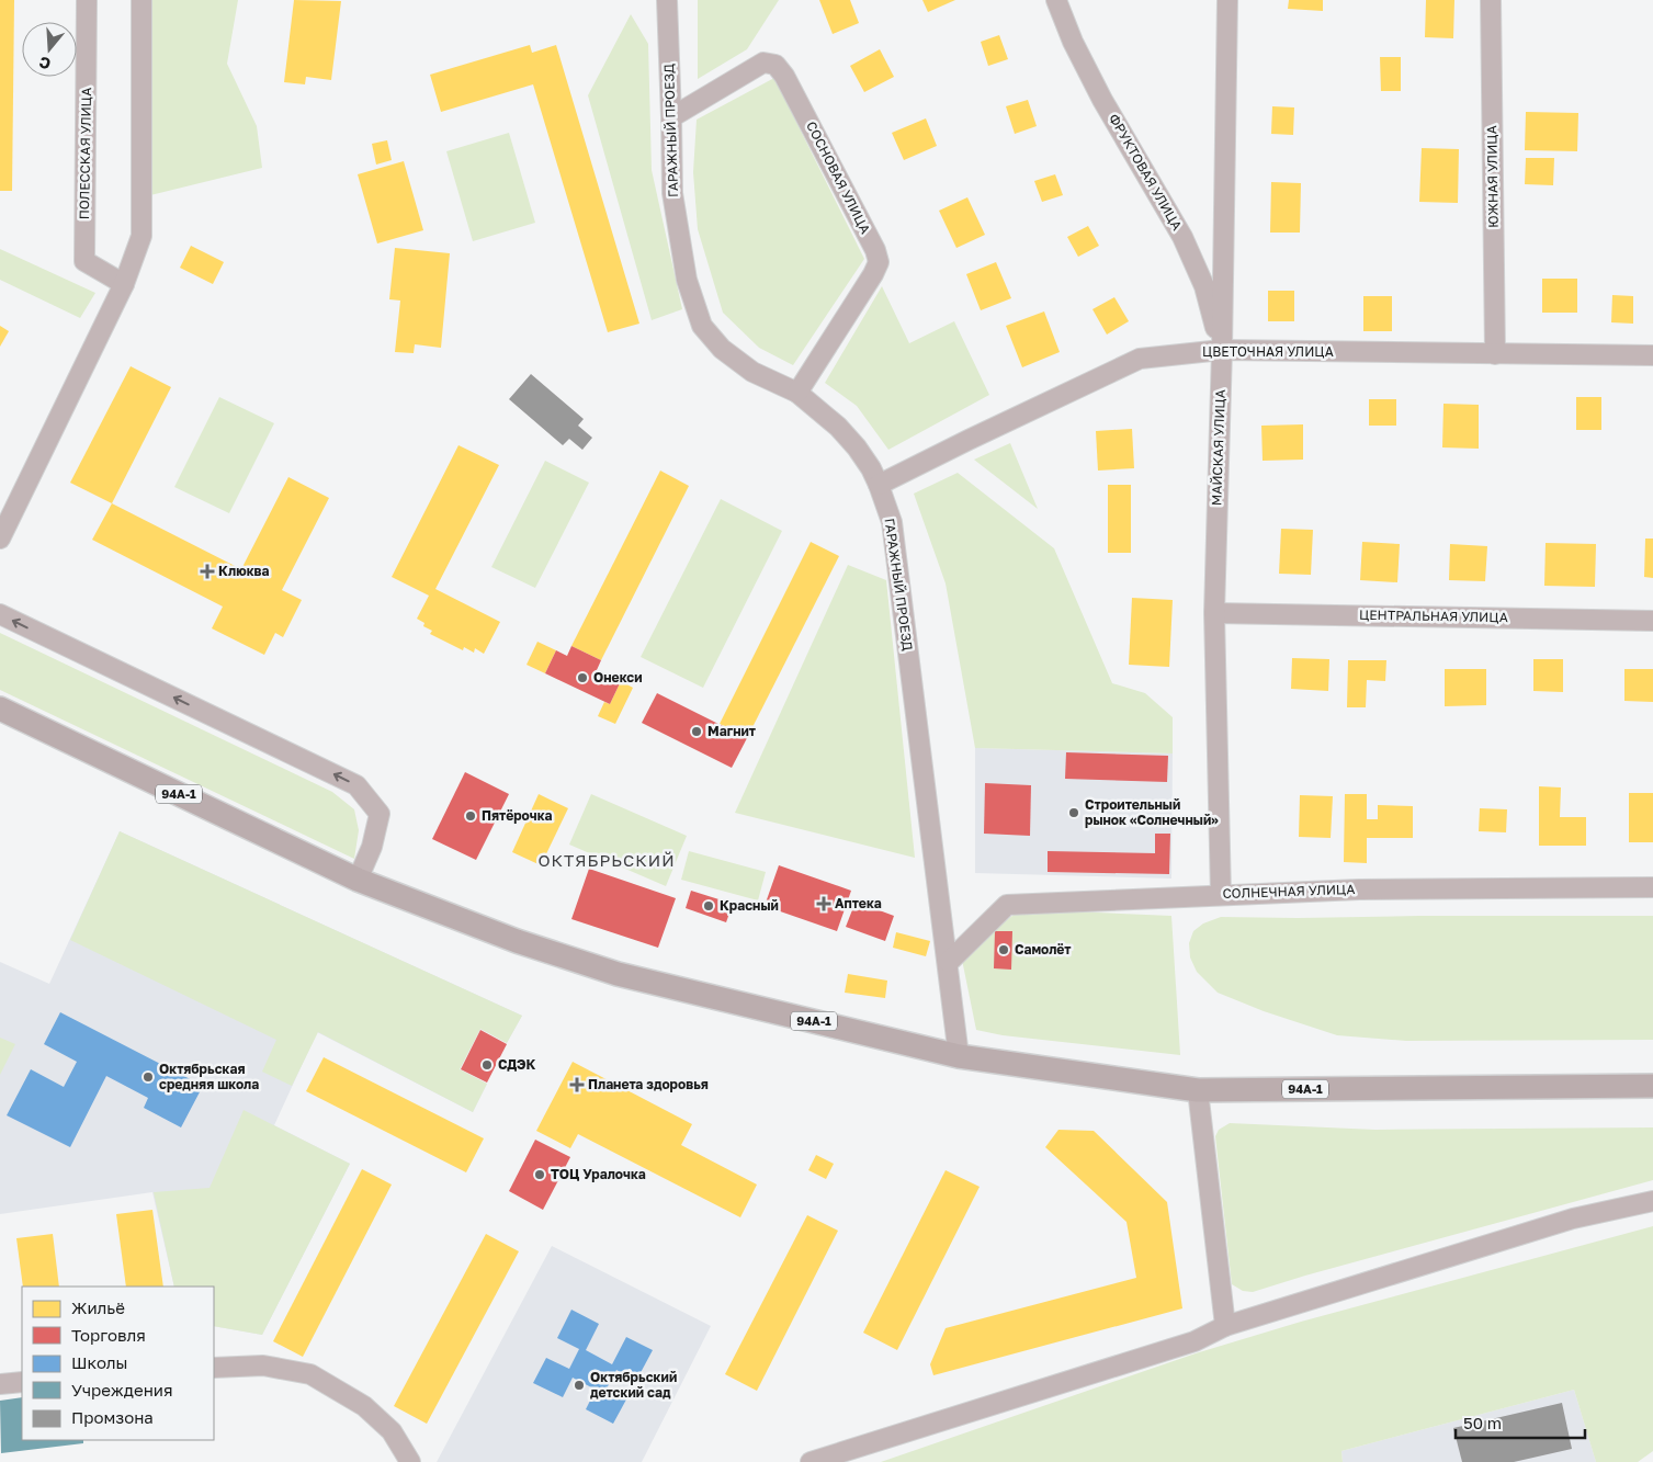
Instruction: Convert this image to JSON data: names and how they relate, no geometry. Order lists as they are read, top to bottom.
{
  "streets": {
    "main road": ["94А-1"],
    "street": [
      "ГАРАЖНЫЙ ПРОЕЗД",
      "ПОЛЕССКАЯ УЛИЦА",
      "ФРУКТОВАЯ УЛИЦА",
      "ЮЖНАЯ УЛИЦА",
      "СОСНОВАЯ УЛИЦА",
      "ЦВЕТОЧНАЯ УЛИЦА",
      "МАЙСКАЯ УЛИЦА",
      "ЦЕНТРАЛЬНАЯ УЛИЦА",
      "СОЛНЕЧНАЯ УЛИЦА"
    ]
  },
  "crossings": [
    ["ГАРАЖНЫЙ ПРОЕЗД", "СОСНОВАЯ УЛИЦА"],
    ["ГАРАЖНЫЙ ПРОЕЗД", "ЦВЕТОЧНАЯ УЛИЦА"],
    ["ГАРАЖНЫЙ ПРОЕЗД", "94А-1"],
    ["ГАРАЖНЫЙ ПРОЕЗД", "СОЛНЕЧНАЯ УЛИЦА"],
    ["ФРУКТОВАЯ УЛИЦА", "ЦВЕТОЧНАЯ УЛИЦА"],
    ["ФРУКТОВАЯ УЛИЦА", "МАЙСКАЯ УЛИЦА"],
    ["ЮЖНАЯ УЛИЦА", "ЦВЕТОЧНАЯ УЛИЦА"],
    ["ЦВЕТОЧНАЯ УЛИЦА", "МАЙСКАЯ УЛИЦА"],
    ["МАЙСКАЯ УЛИЦА", "ЦЕНТРАЛЬНАЯ УЛИЦА"],
    ["МАЙСКАЯ УЛИЦА", "СОЛНЕЧНАЯ УЛИЦА"]
  ],
  "districts": ["ОКТЯБРЬСКИЙ"],
  "places": {
    "health": ["Клюква", "Аптека", "Планета здоровья"],
    "other": [
      "Онекси",
      "Магнит",
      "Строительный рынок «Солнечный»",
      "Пятёрочка",
      "Красный",
      "Самолёт",
      "СДЭК",
      "Октябрьская средняя школа",
      "ТОЦ Уралочка",
      "Октябрьский детский сад"
    ]
  },
  "legend": [
    "Жильё",
    "Торговля",
    "Школы",
    "Учреждения",
    "Промзона"
  ],
  "scale_bar": "50 m",
  "north": "bottom"
}
